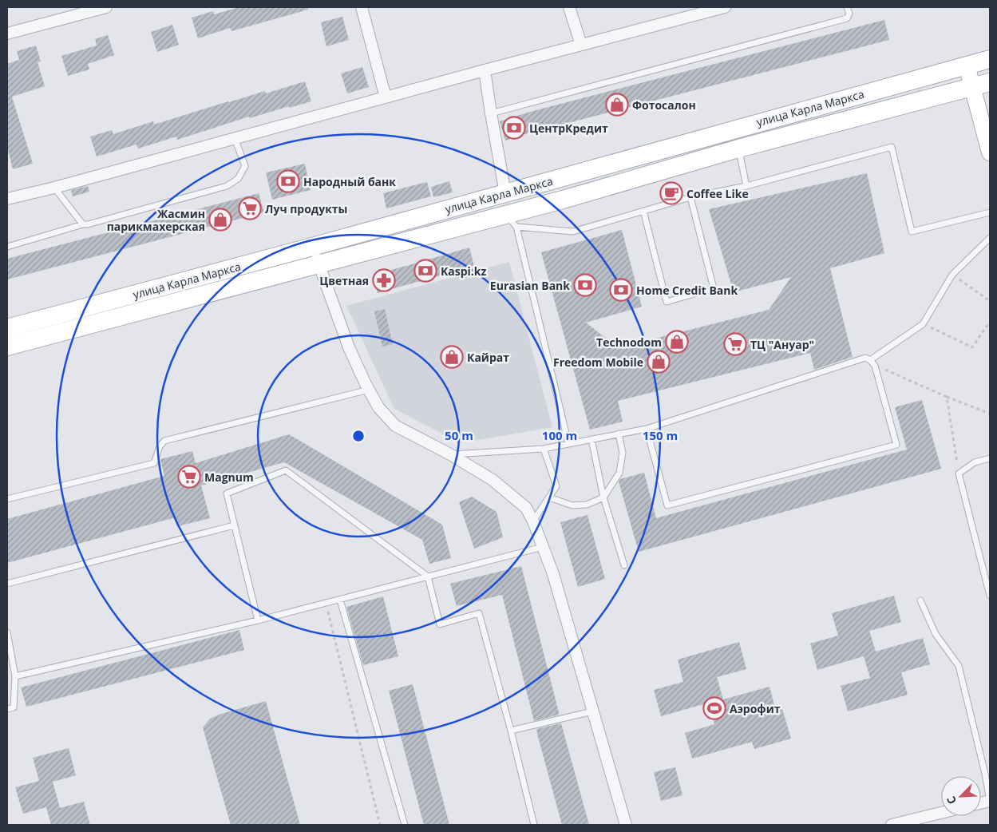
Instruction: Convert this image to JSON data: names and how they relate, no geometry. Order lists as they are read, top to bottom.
{
  "streets": {
    "main road": ["улица Карла Маркса"]
  },
  "places": {
    "shop": [
      "Фотосалон",
      "Жасмин парикмахерская",
      "Technodom",
      "Кайрат",
      "Freedom Mobile"
    ],
    "bank": [
      "ЦентрКредит",
      "Народный банк",
      "Kaspi.kz",
      "Eurasian Bank",
      "Home Credit Bank"
    ],
    "cafe": ["Coffee Like"],
    "supermarket": ["Луч продукты", "ТЦ \"Ануар\"", "Magnum"],
    "pharmacy": ["Цветная"],
    "sports": ["Аэрофит"]
  },
  "north": "bottom left",
  "rings": ["50 m", "100 m", "150 m"]
}
